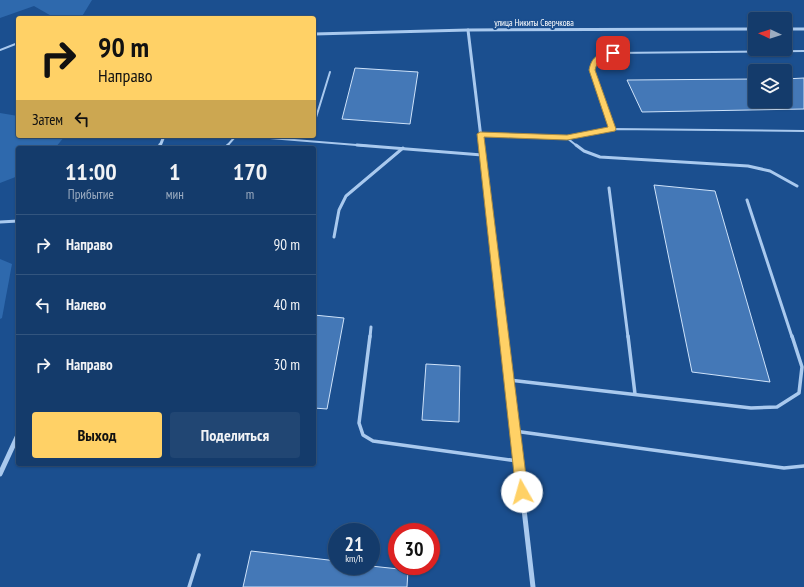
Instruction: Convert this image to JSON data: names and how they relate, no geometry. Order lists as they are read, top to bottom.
{
  "streets": {
    "street": ["улица Никиты Сверчкова"]
  },
  "north": "left",
  "page": {
    "turn": ["90 m", "Направо"],
    "then": "Затем",
    "eta": [
      "11:00",
      "Прибытие",
      "1",
      "мин",
      "170",
      "m"
    ],
    "list": [
      {
        "name": "Направо",
        "value": "90 m"
      },
      {
        "name": "Налево",
        "value": "40 m"
      },
      {
        "name": "Направо",
        "value": "30 m"
      }
    ],
    "buttons": ["Выход", "Поделиться"],
    "speed": "21 km/h",
    "limit": "30"
  }
}
